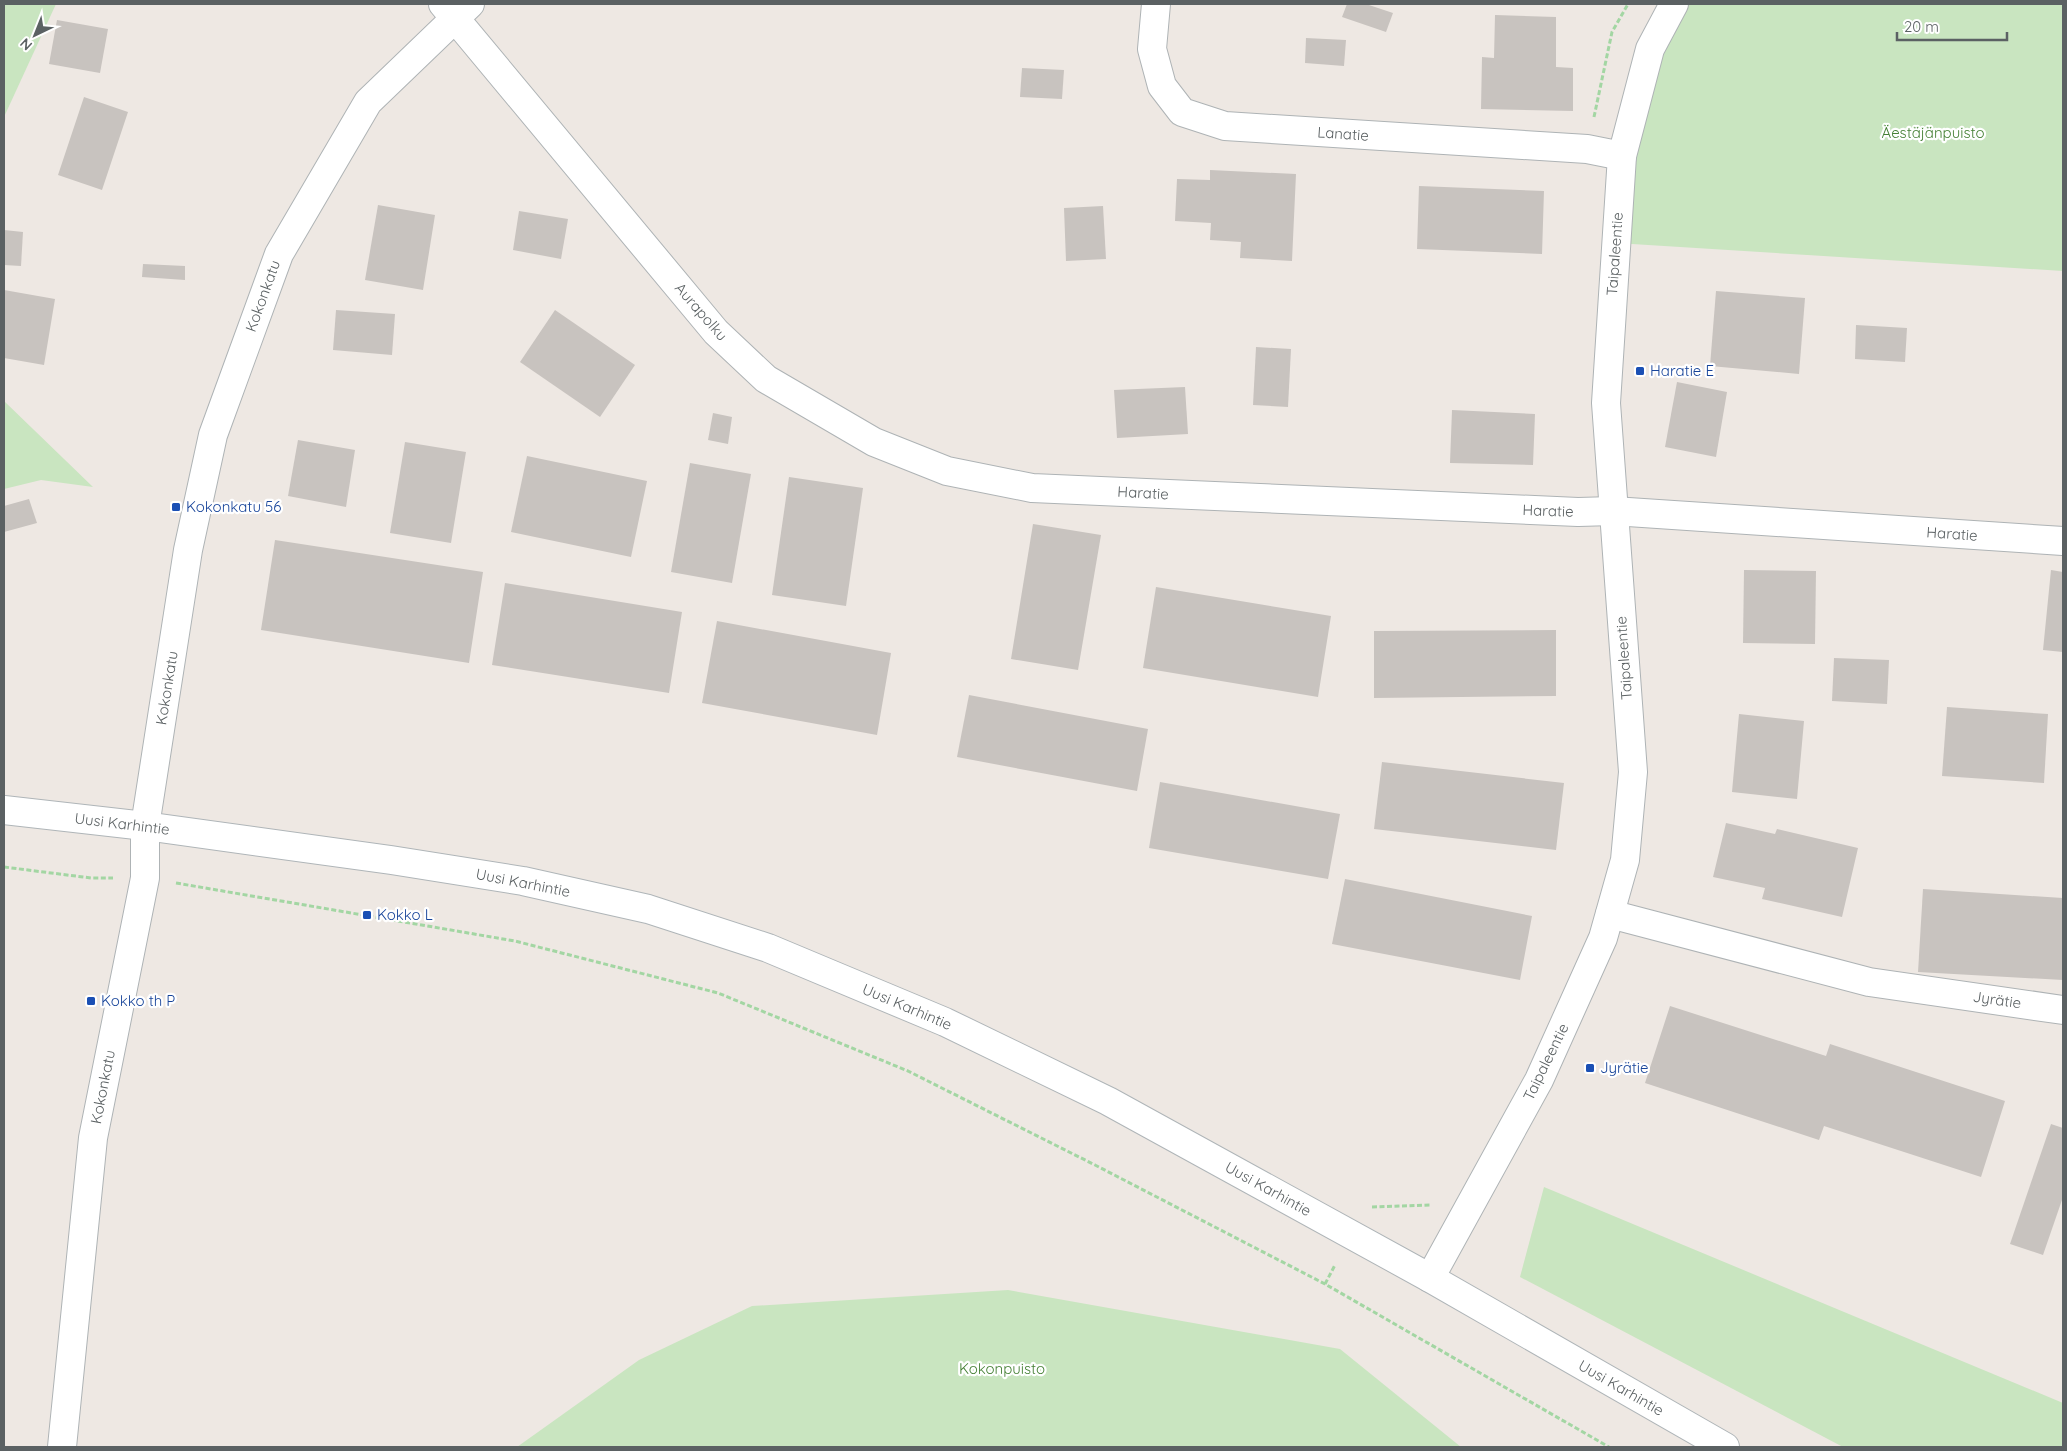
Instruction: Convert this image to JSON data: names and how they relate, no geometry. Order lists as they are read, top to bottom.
{
  "streets": {
    "street": [
      "Lanatie",
      "Taipaleentie",
      "Kokonkatu",
      "Aurapolku",
      "Haratie",
      "Uusi Karhintie",
      "Jyrätie"
    ]
  },
  "crossings": [
    ["Lanatie", "Taipaleentie"],
    ["Taipaleentie", "Haratie"],
    ["Taipaleentie", "Uusi Karhintie"],
    ["Taipaleentie", "Jyrätie"],
    ["Kokonkatu", "Aurapolku"],
    ["Kokonkatu", "Uusi Karhintie"],
    ["Aurapolku", "Haratie"]
  ],
  "parks": ["Äestäjänpuisto", "Kokonpuisto"],
  "places": {
    "transit": [
      "Haratie E",
      "Kokonkatu 56",
      "Kokko L",
      "Kokko th P",
      "Jyrätie"
    ]
  },
  "scale_bar": "20 m",
  "north": "bottom left"
}
